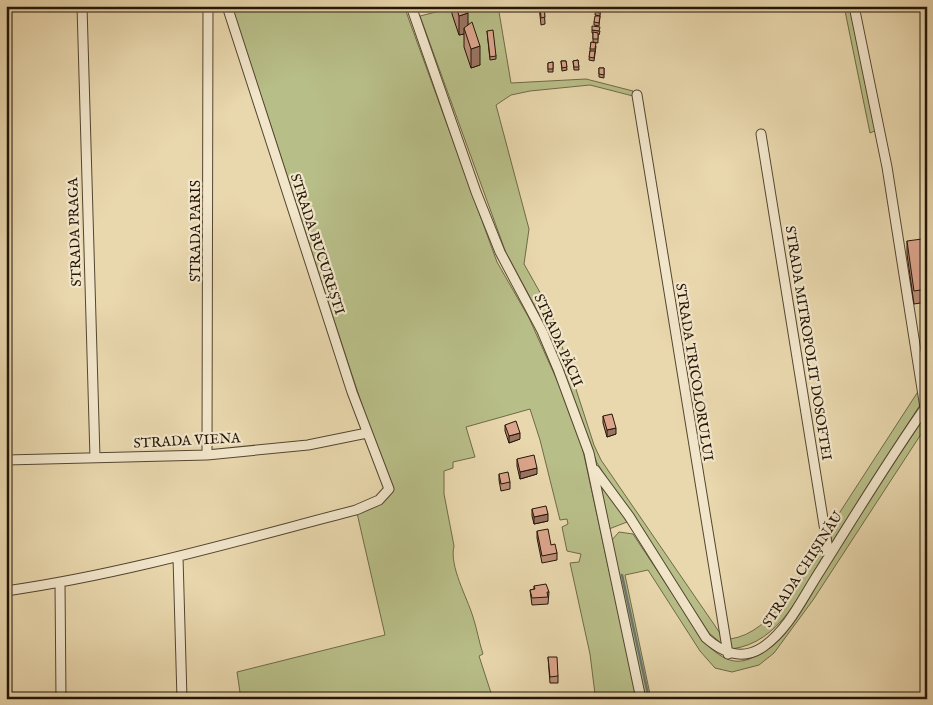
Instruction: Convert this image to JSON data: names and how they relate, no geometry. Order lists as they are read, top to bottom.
{
  "streets": {
    "street": [
      "STRADA PARIS",
      "STRADA PRAGA",
      "STRADA BUCUREȘTI",
      "STRADA PĂCII",
      "STRADA MITROPOLIT DOSOFTEI",
      "STRADA TRICOLORULUI",
      "STRADA VIENA",
      "STRADA CHIȘINĂU"
    ]
  },
  "crossings": [
    ["STRADA PARIS", "STRADA VIENA"],
    ["STRADA PRAGA", "STRADA VIENA"],
    ["STRADA BUCUREȘTI", "STRADA VIENA"],
    ["STRADA MITROPOLIT DOSOFTEI", "STRADA CHIȘINĂU"],
    ["STRADA TRICOLORULUI", "STRADA CHIȘINĂU"]
  ]
}
